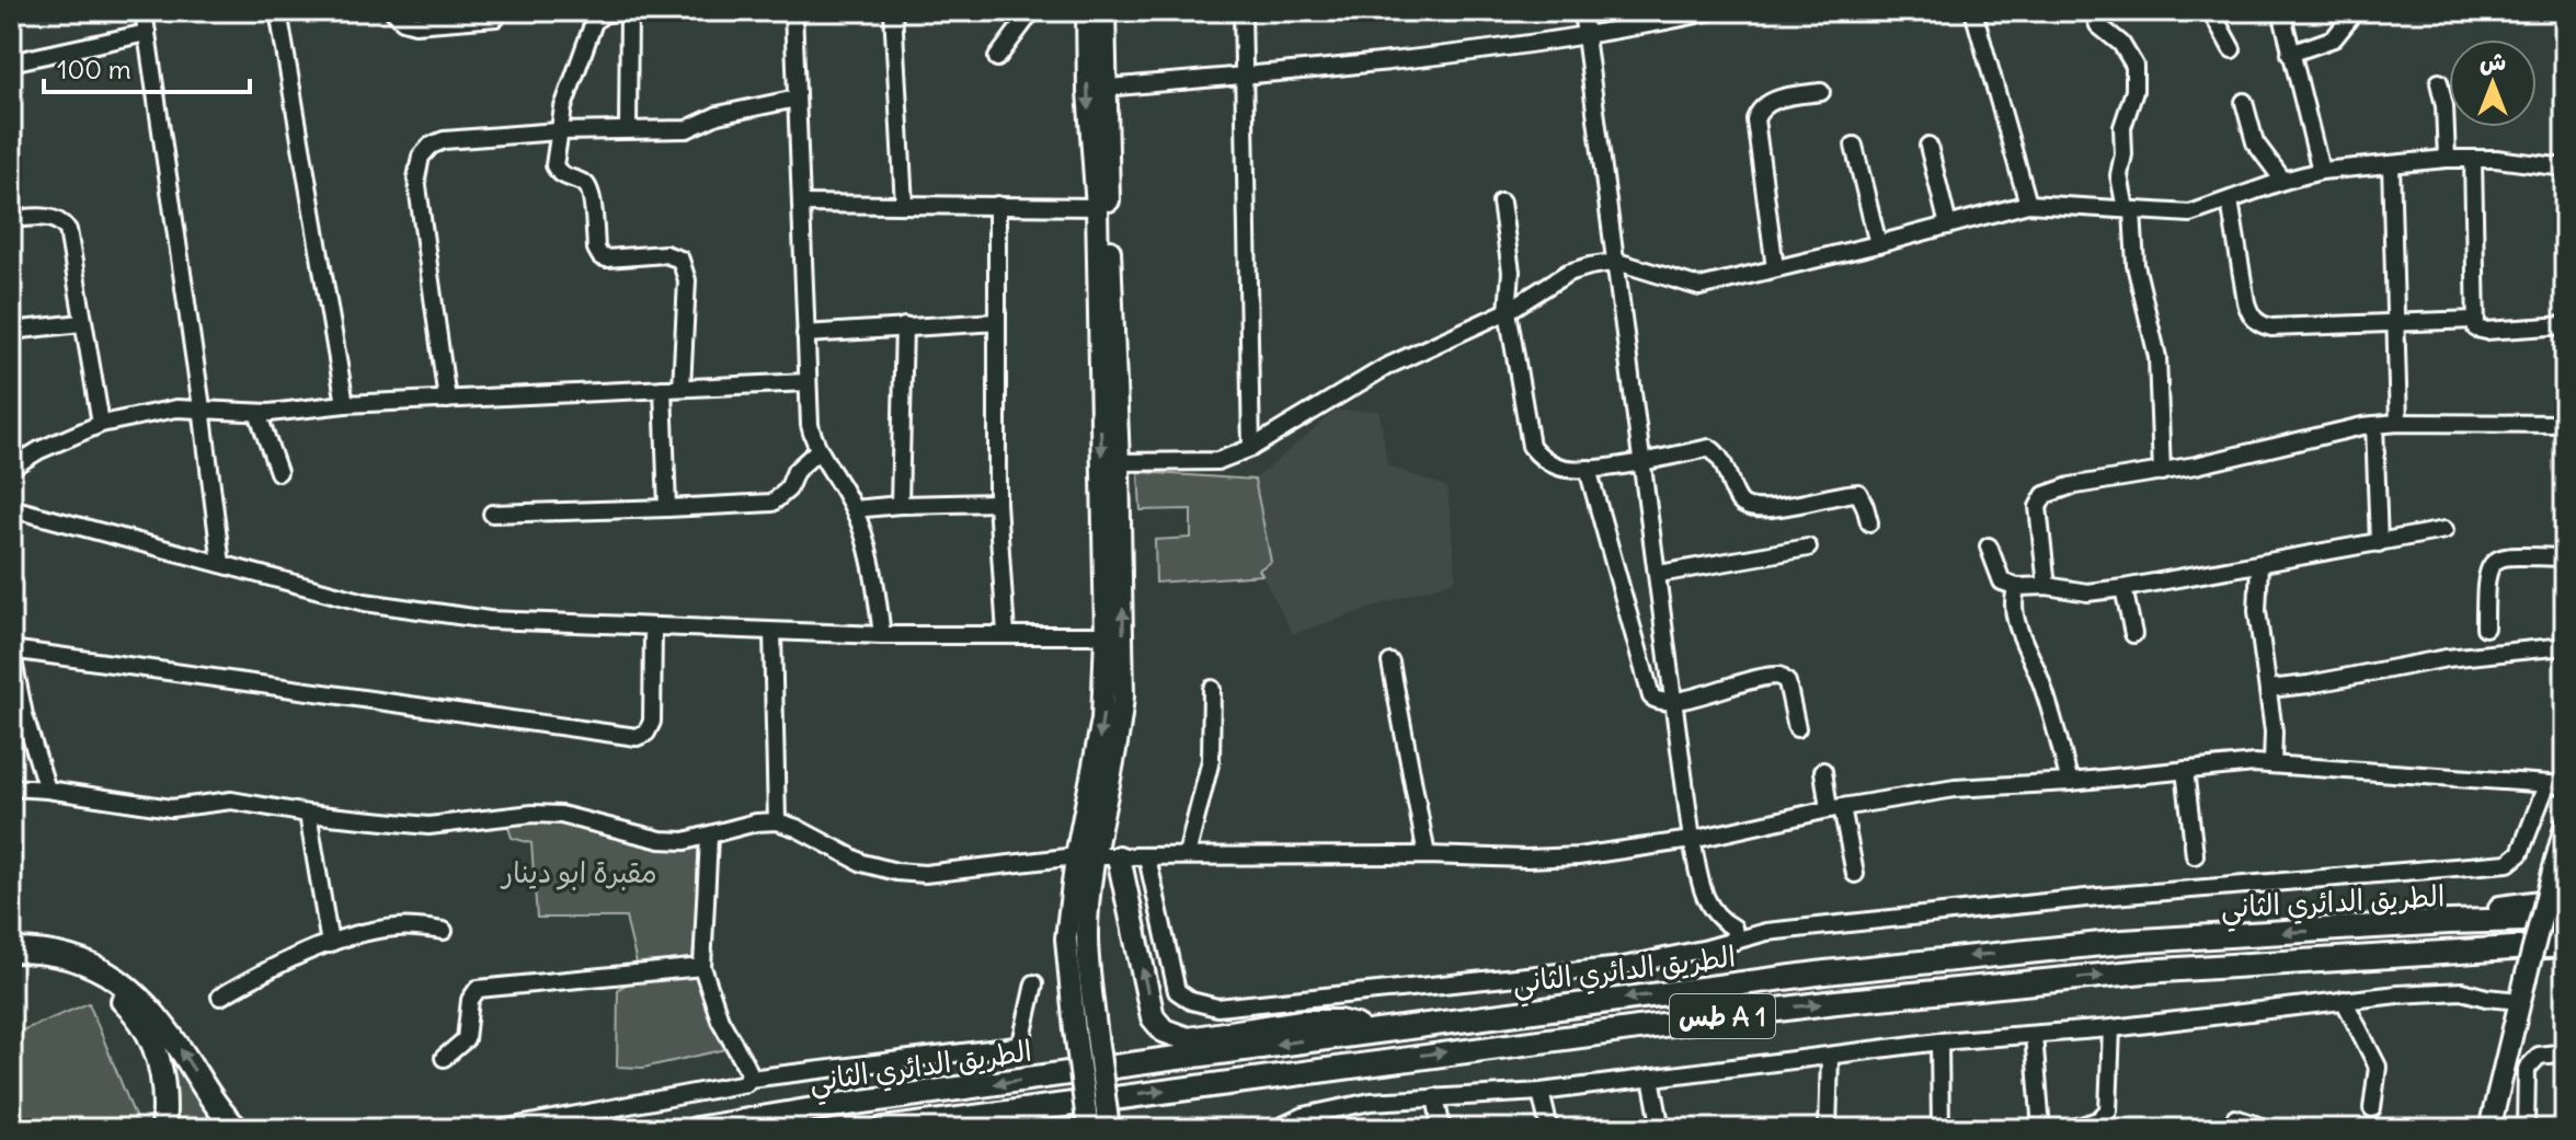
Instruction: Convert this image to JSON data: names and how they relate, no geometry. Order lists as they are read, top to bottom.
{
  "streets": {
    "highway": ["الطريق الدائري الثاني", "طس A 1"]
  },
  "parks": ["مقبرة ابو دينار"],
  "scale_bar": "100 m",
  "north": "top"
}
